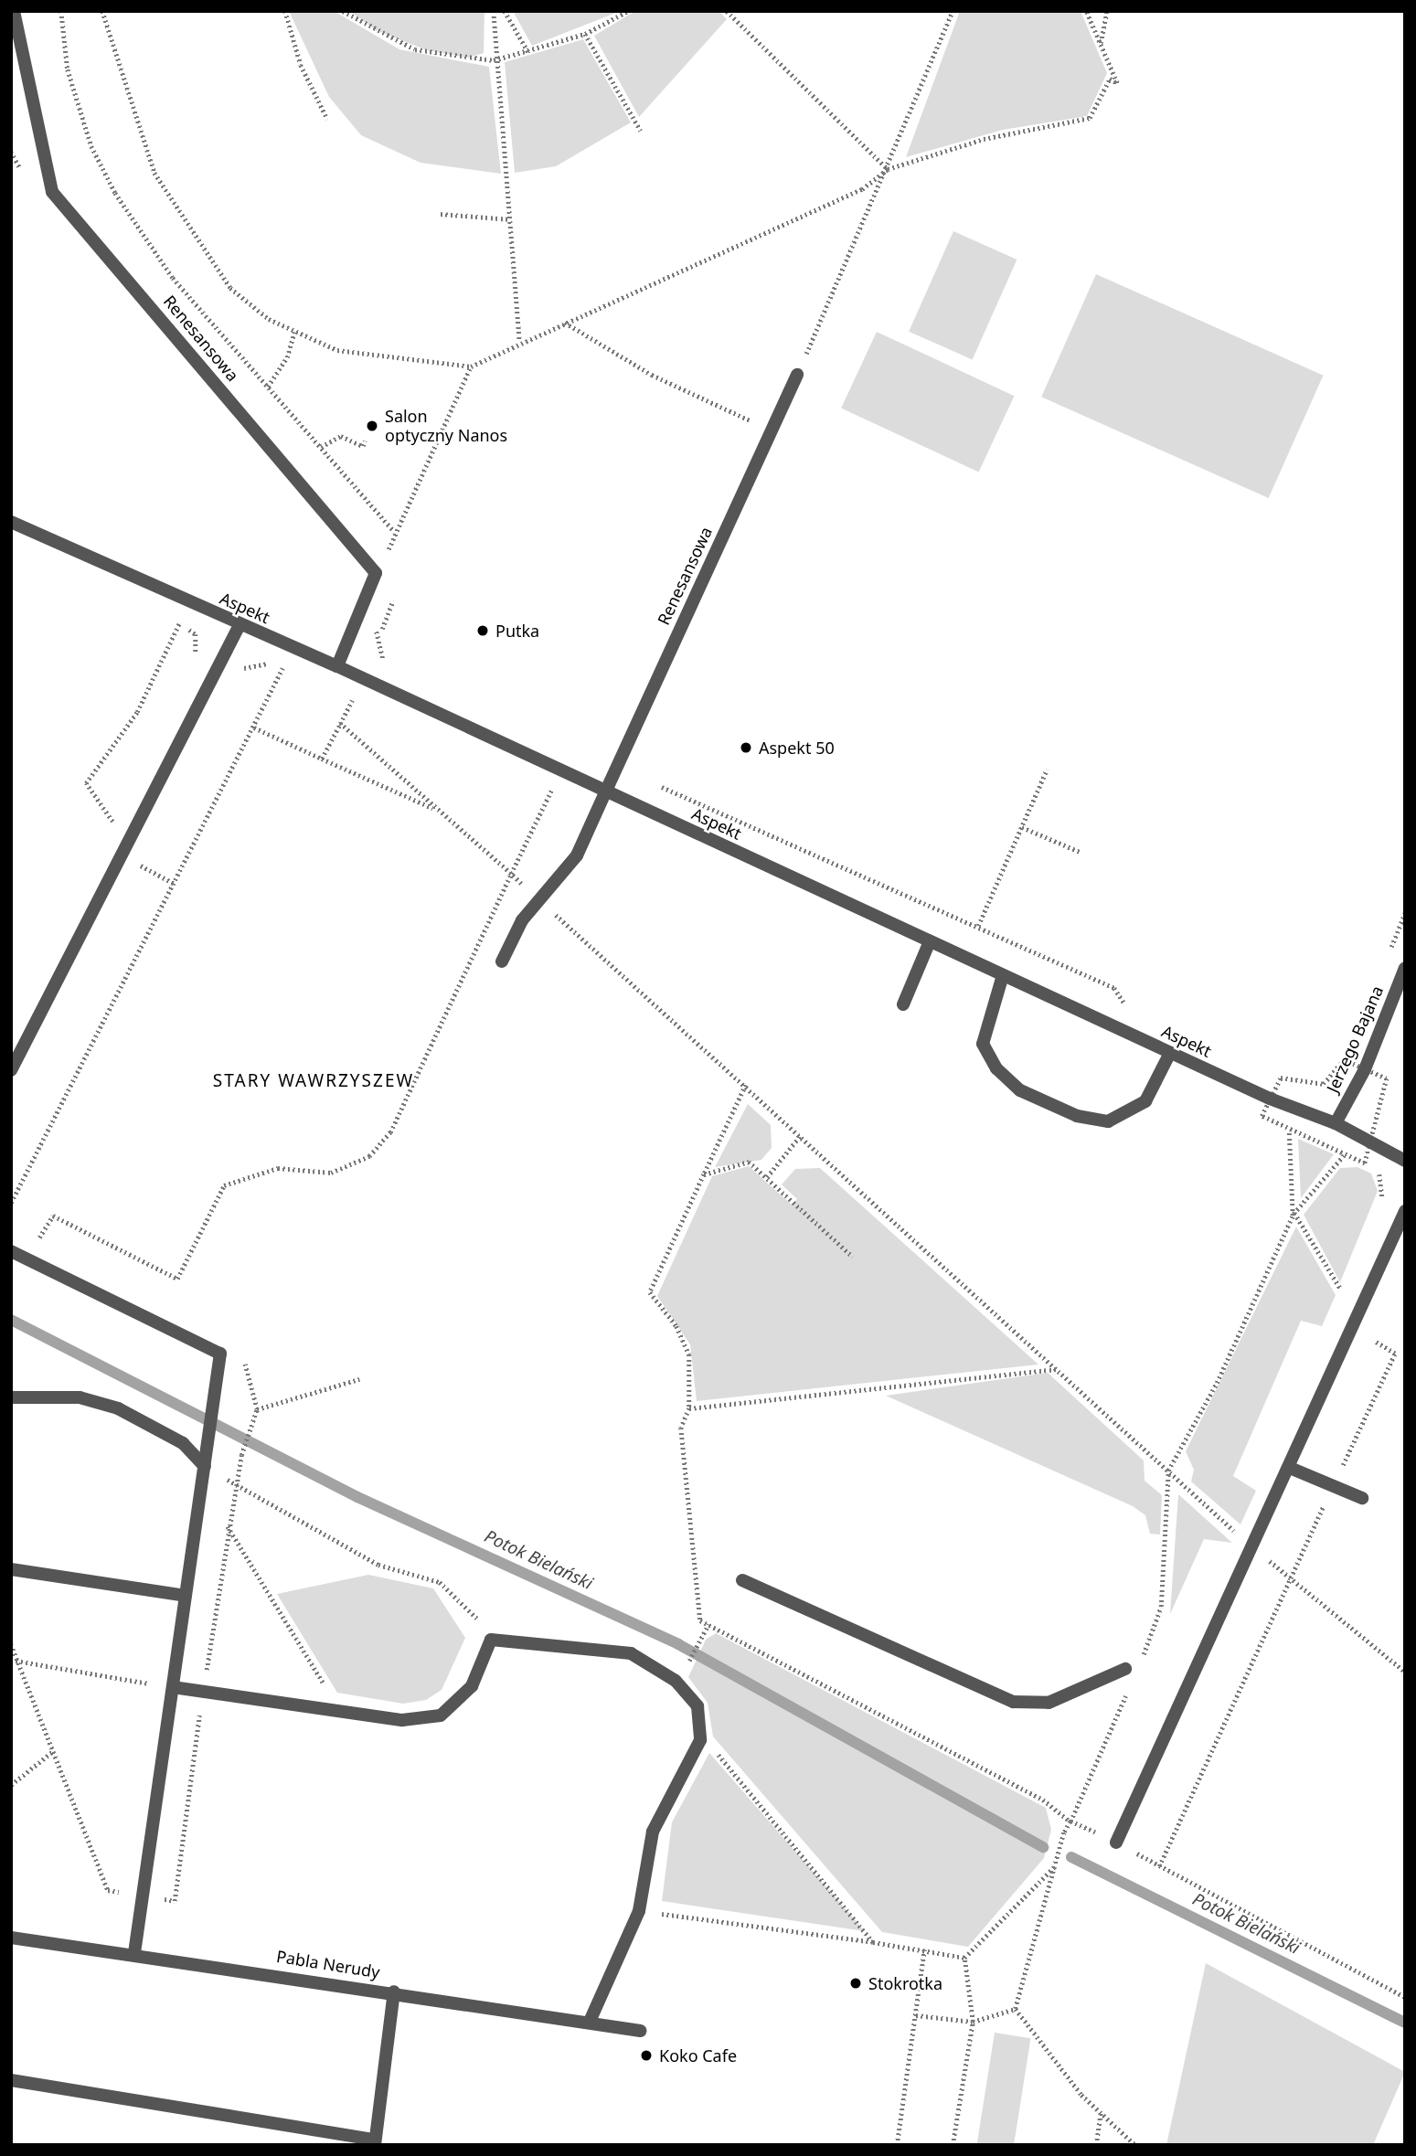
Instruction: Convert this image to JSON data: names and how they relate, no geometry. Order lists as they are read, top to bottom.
{
  "streets": {
    "street": [
      "Renesansowa",
      "Aspekt",
      "Jerzego Bajana",
      "Pabla Nerudy"
    ]
  },
  "crossings": [
    ["Renesansowa", "Aspekt"],
    ["Aspekt", "Jerzego Bajana"]
  ],
  "districts": ["STARY WAWRZYSZEW"],
  "water": ["Potok Bielański"],
  "places": [
    "Salon optyczny Nanos",
    "Putka",
    "Aspekt 50",
    "Stokrotka",
    "Koko Cafe"
  ]
}
